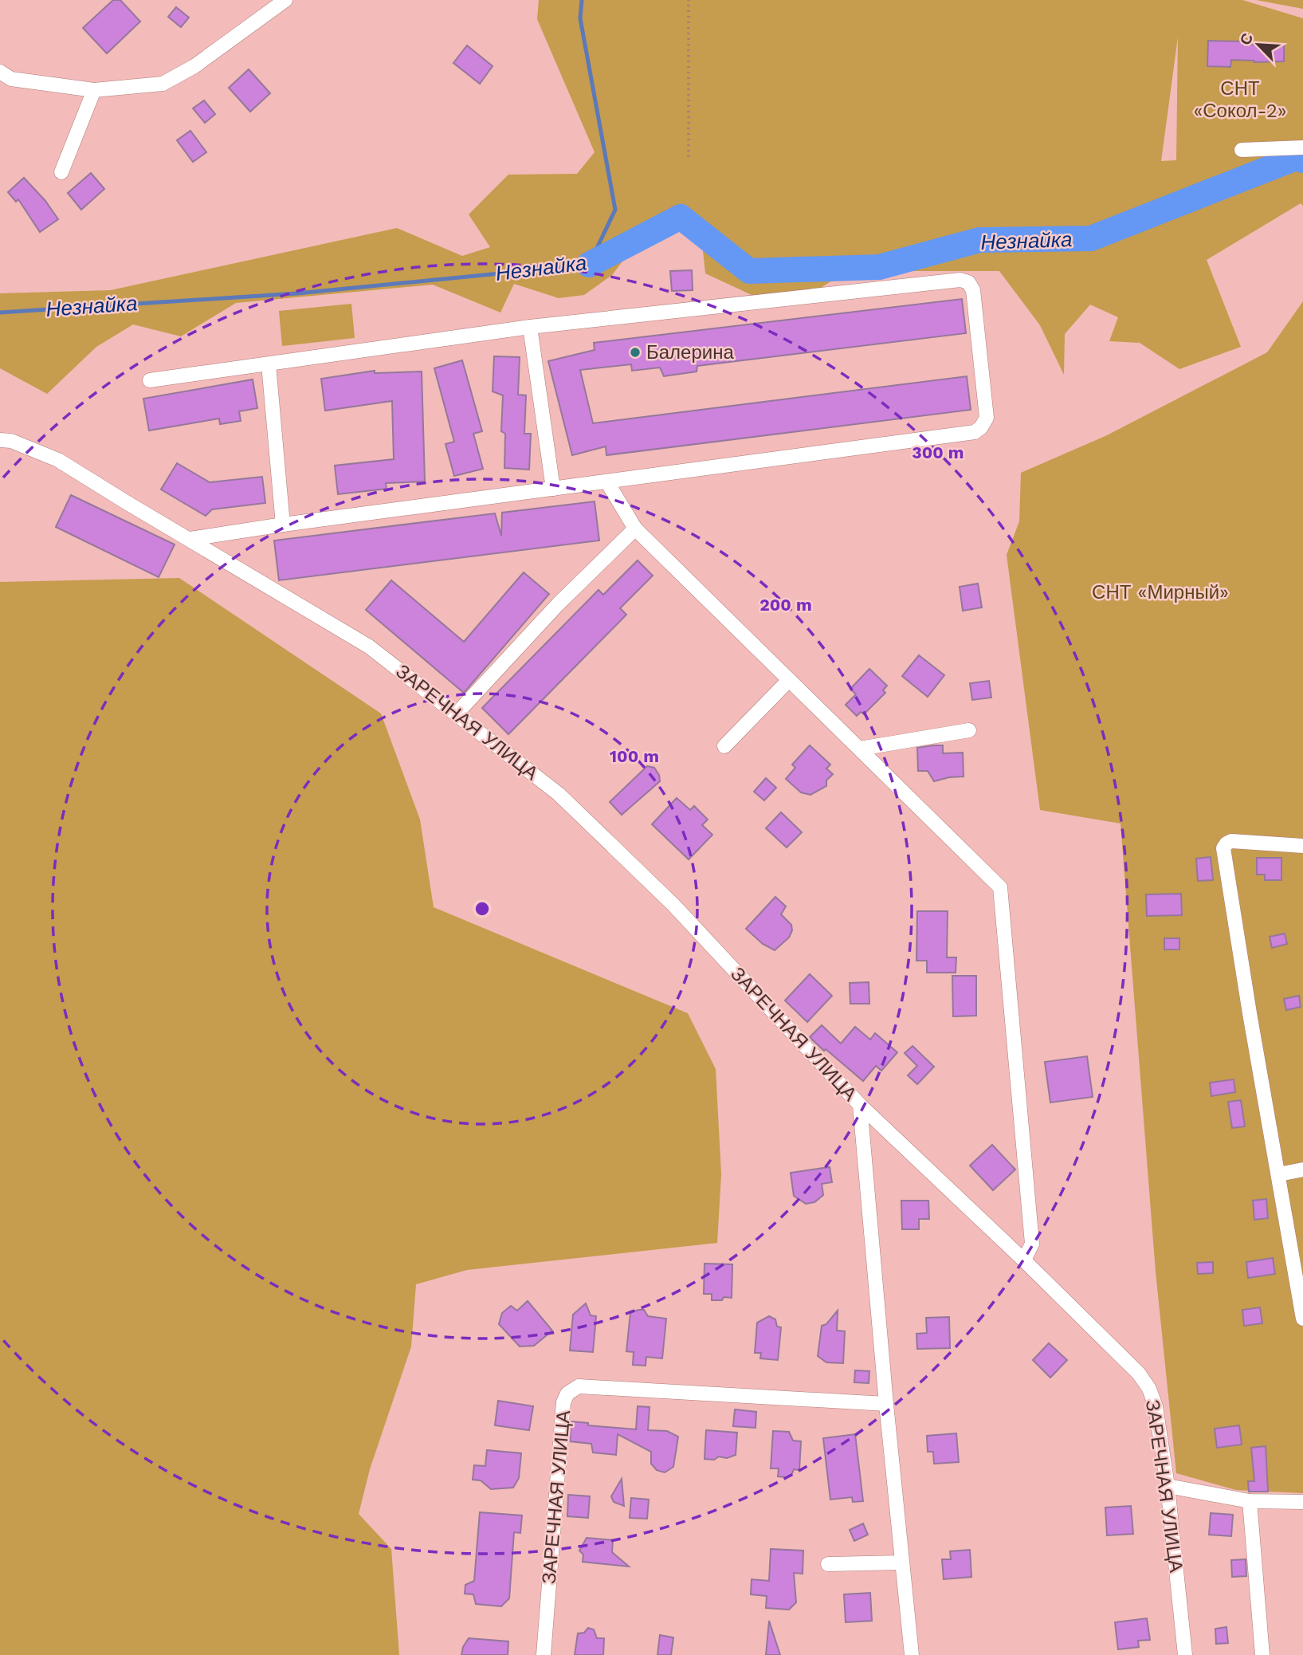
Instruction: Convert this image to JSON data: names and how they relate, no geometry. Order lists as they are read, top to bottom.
{
  "streets": {
    "street": ["ЗАРЕЧНАЯ УЛИЦА"]
  },
  "water": ["Незнайка"],
  "parks": ["СНТ «Сокол-2»", "СНТ «Мирный»"],
  "places": ["Балерина"],
  "north": "top left",
  "rings": ["300 m", "200 m", "100 m"]
}
